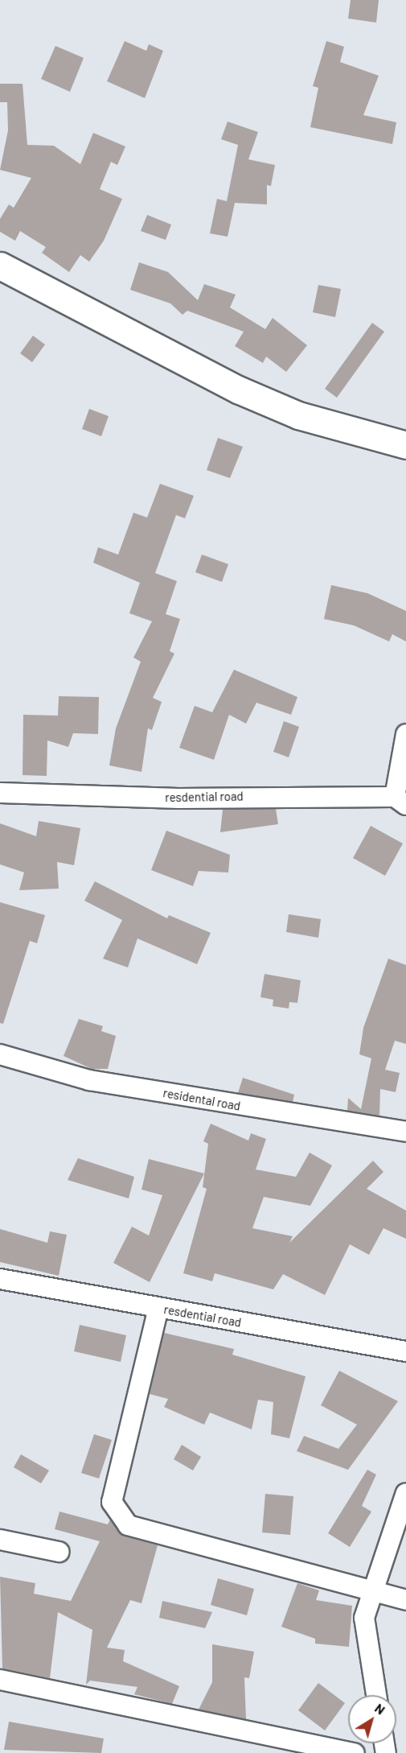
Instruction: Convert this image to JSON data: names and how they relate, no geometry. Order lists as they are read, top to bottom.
{
  "streets": {
    "street": ["resdential road", "residental road"]
  },
  "north": "top right"
}
